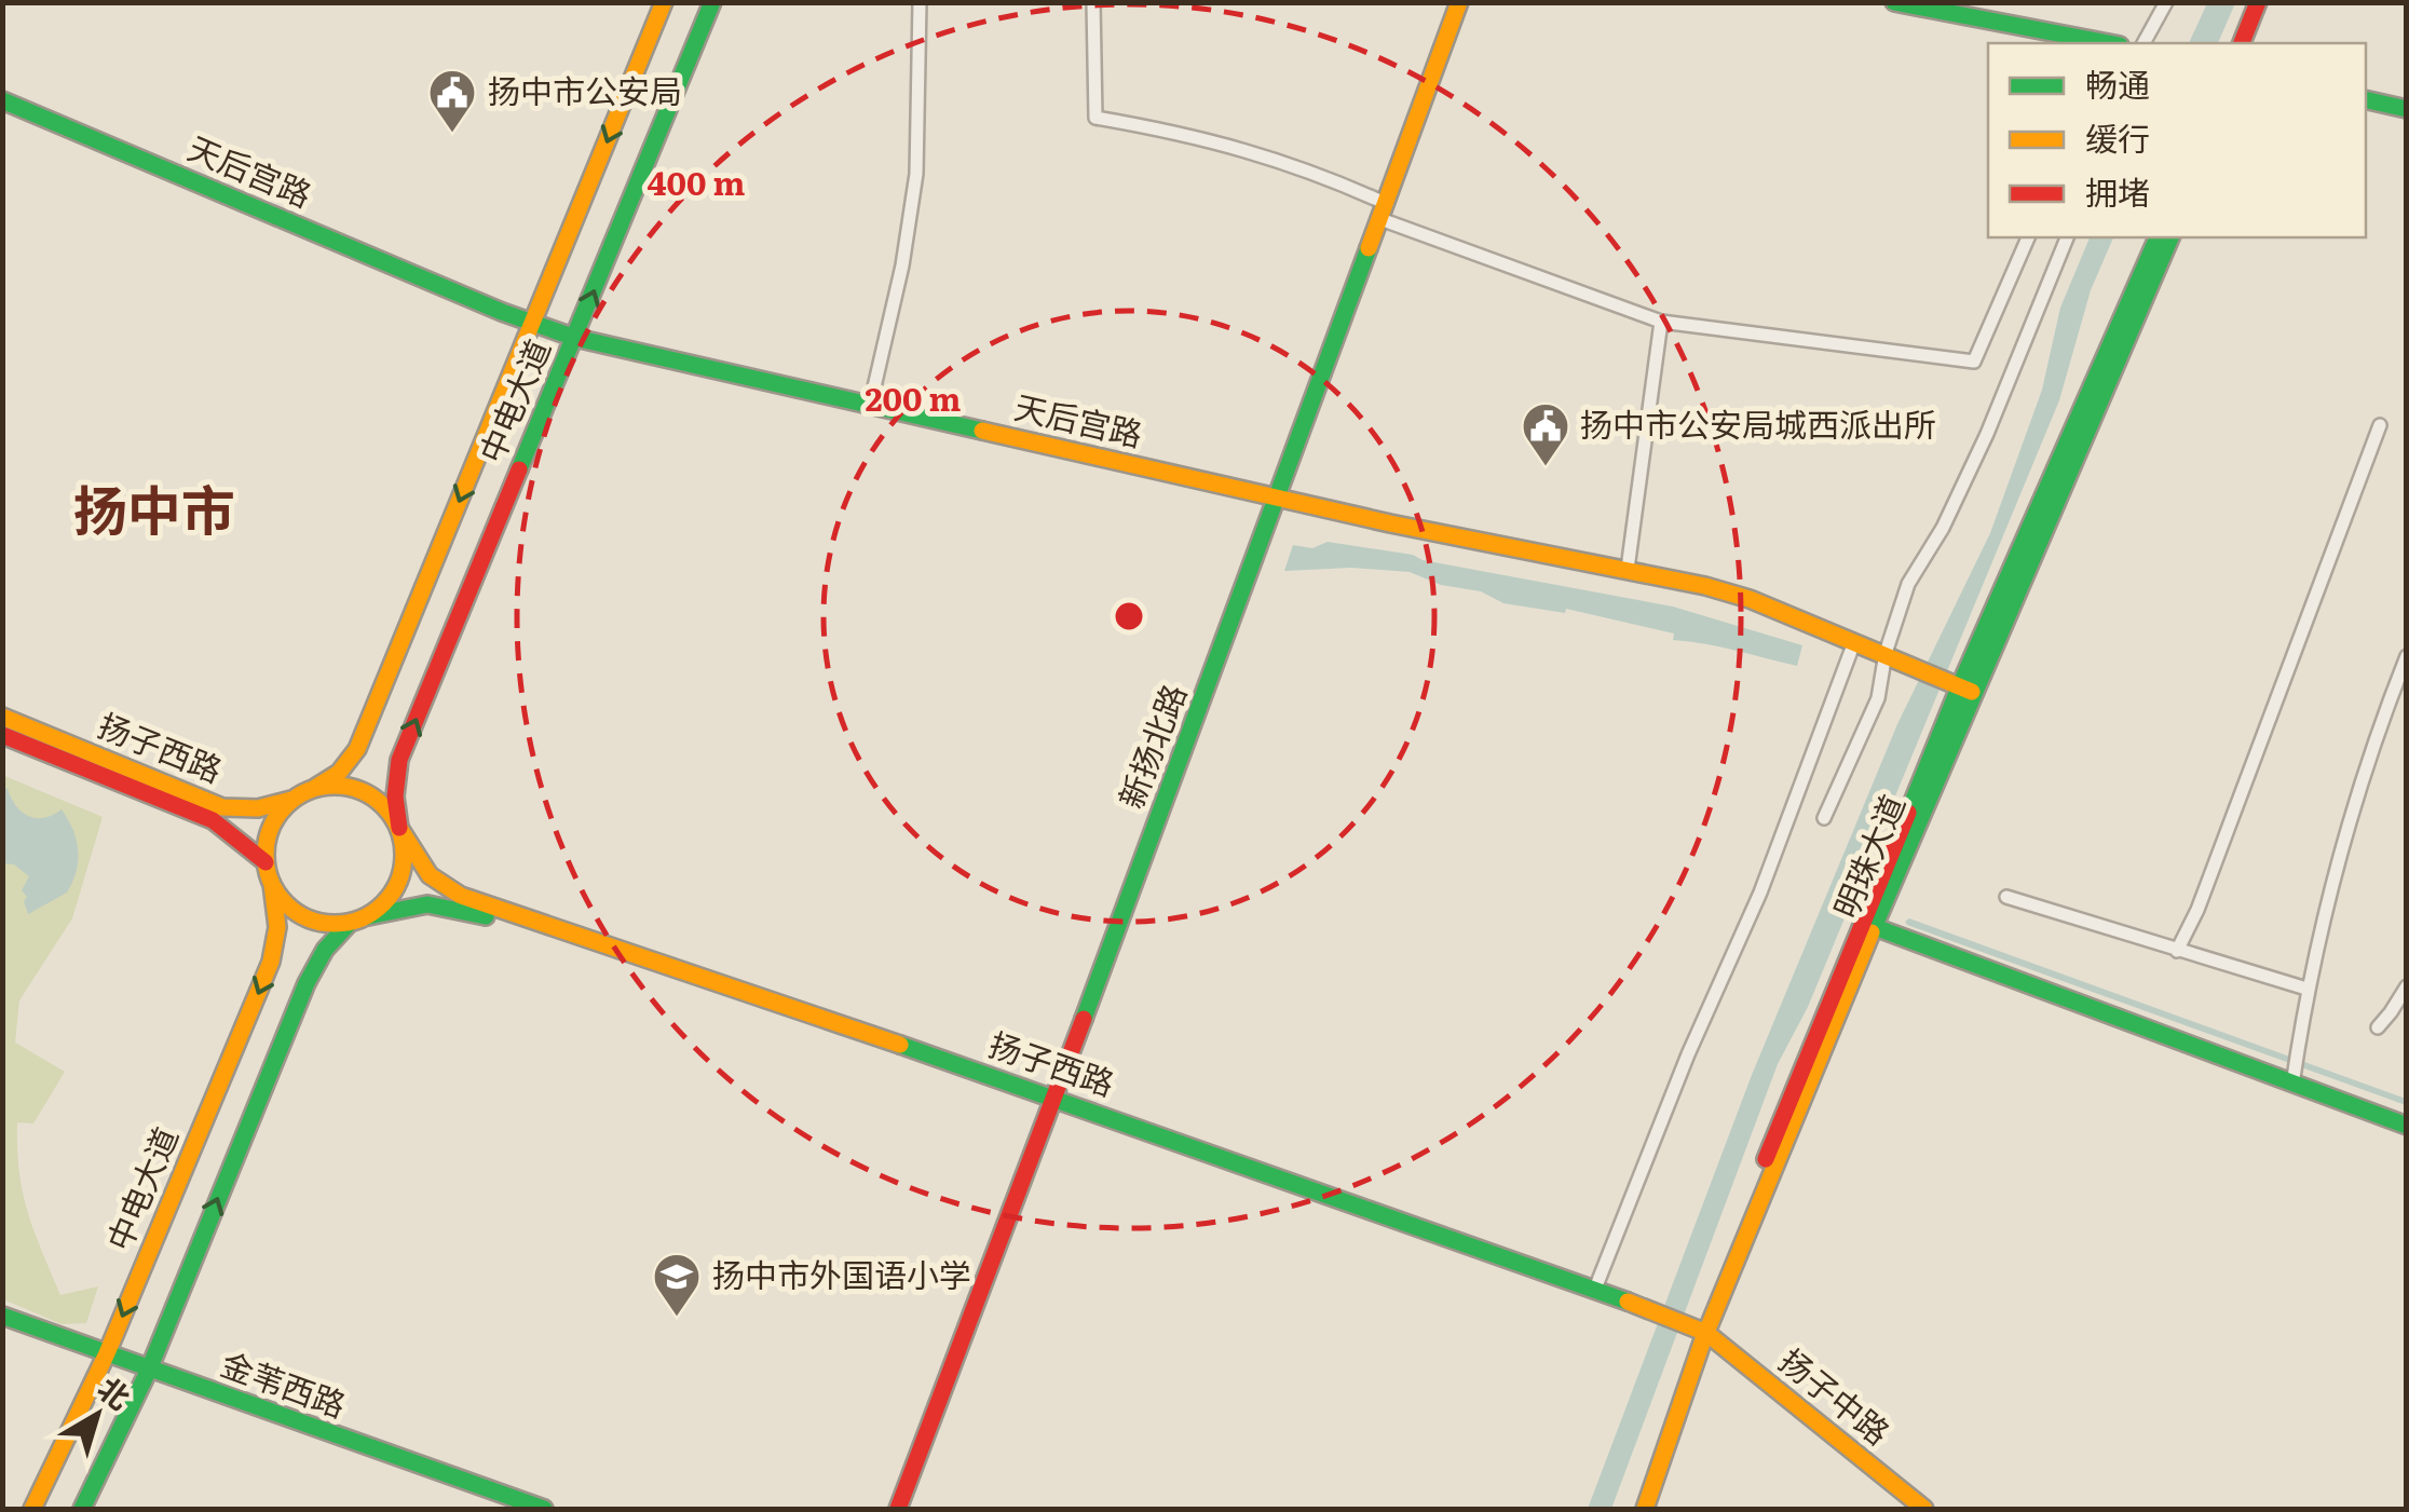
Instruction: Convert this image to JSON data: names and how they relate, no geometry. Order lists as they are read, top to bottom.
{
  "streets": {
    "main road": [
      "天后宫路",
      "中电大道",
      "新扬北路",
      "扬子西路",
      "明珠大道",
      "金苇西路",
      "扬子中路"
    ]
  },
  "crossings": [
    ["天后宫路", "中电大道"],
    ["天后宫路", "新扬北路"],
    ["天后宫路", "明珠大道"],
    ["中电大道", "扬子西路"],
    ["中电大道", "金苇西路"],
    ["新扬北路", "扬子西路"],
    ["扬子西路", "明珠大道"],
    ["扬子西路", "扬子中路"],
    ["明珠大道", "扬子中路"]
  ],
  "districts": ["扬中市"],
  "places": {
    "public building": ["扬中市公安局", "扬中市公安局城西派出所"],
    "school or university": ["扬中市外国语小学"]
  },
  "legend": ["畅通", "缓行", "拥堵"],
  "north": "top right",
  "rings": ["400 m", "200 m"]
}
